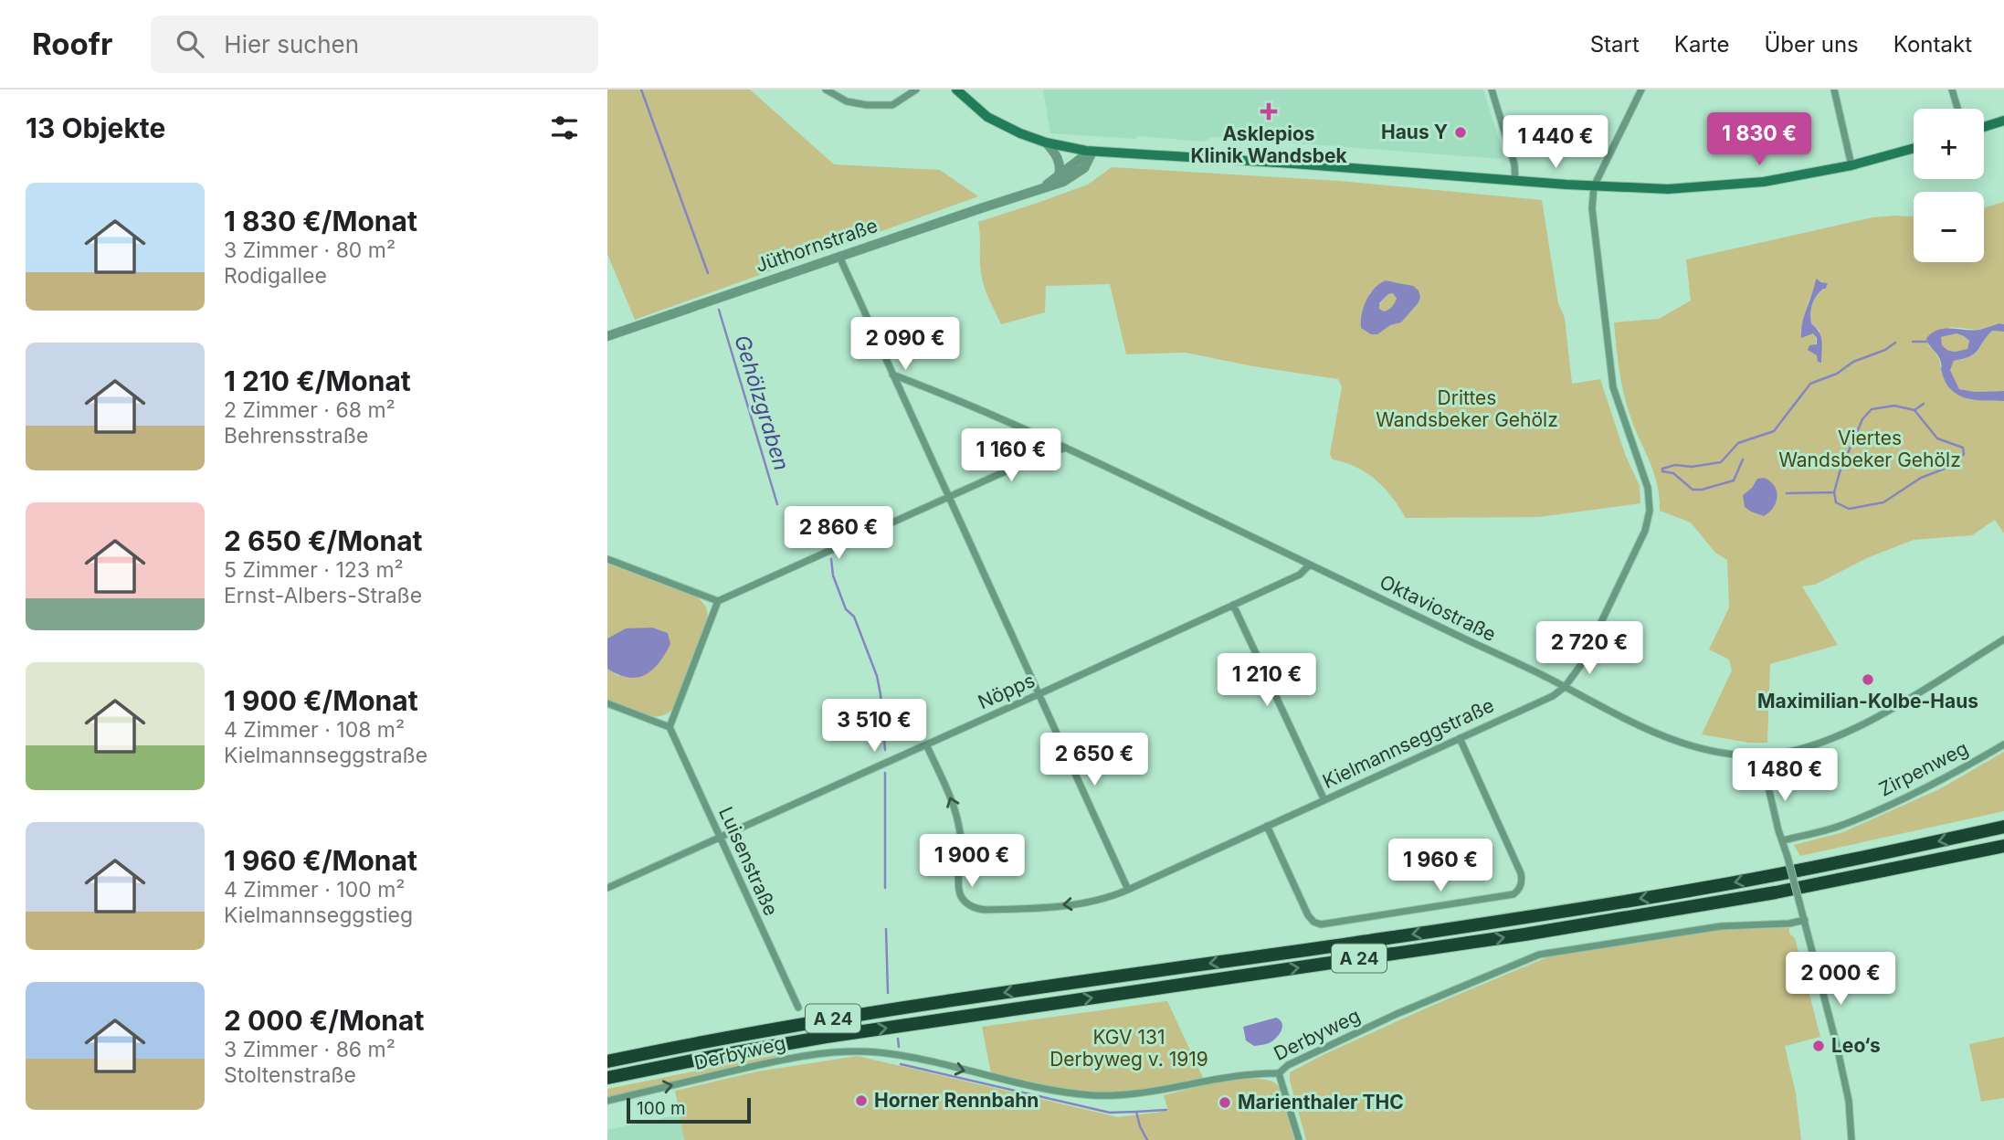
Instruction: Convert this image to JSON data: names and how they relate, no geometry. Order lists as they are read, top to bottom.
{
  "streets": {
    "highway": ["A 24"],
    "street": [
      "Jüthornstraße",
      "Oktaviostraße",
      "Nöpps",
      "Kielmannseggstraße",
      "Zirpenweg",
      "Luisenstraße",
      "Derbyweg"
    ]
  },
  "crossings": [
    ["Oktaviostraße", "Nöpps"],
    ["Oktaviostraße", "Kielmannseggstraße"],
    ["Nöpps", "Kielmannseggstraße"],
    ["Nöpps", "Luisenstraße"]
  ],
  "one_way": ["Derbyweg"],
  "water": ["Gehölzgraben"],
  "parks": ["Drittes Wandsbeker Gehölz", "Viertes Wandsbeker Gehölz", "KGV 131 Derbyweg v. 1919"],
  "places": {
    "health": ["Asklepios Klinik Wandsbek"],
    "other": [
      "Haus Y",
      "Maximilian-Kolbe-Haus",
      "Leo‘s",
      "Horner Rennbahn",
      "Marienthaler THC"
    ]
  },
  "scale_bar": "100 m",
  "page": {
    "header": "Roofr",
    "search": "Hier suchen",
    "nav": [
      "Start",
      "Karte",
      "Über uns",
      "Kontakt"
    ],
    "heading": "13 Objekte",
    "map_buttons": ["+", "−"],
    "price": [
      "1 830 €",
      "1 440 €",
      "2 090 €",
      "1 160 €",
      "2 860 €",
      "2 720 €",
      "1 210 €",
      "3 510 €",
      "2 650 €",
      "1 480 €",
      "1 900 €",
      "1 960 €",
      "2 000 €"
    ],
    "list": [
      {
        "name": "1 830 €/Monat",
        "note": "3 Zimmer · 80 m² · Rodigallee"
      },
      {
        "name": "1 210 €/Monat",
        "note": "2 Zimmer · 68 m² · Behrensstraße"
      },
      {
        "name": "2 650 €/Monat",
        "note": "5 Zimmer · 123 m² · Ernst-Albers-Straße"
      },
      {
        "name": "1 900 €/Monat",
        "note": "4 Zimmer · 108 m² · Kielmannseggstraße"
      },
      {
        "name": "1 960 €/Monat",
        "note": "4 Zimmer · 100 m² · Kielmannseggstieg"
      },
      {
        "name": "2 000 €/Monat",
        "note": "3 Zimmer · 86 m² · Stoltenstraße"
      }
    ],
    "scale": "100 m"
  }
}
